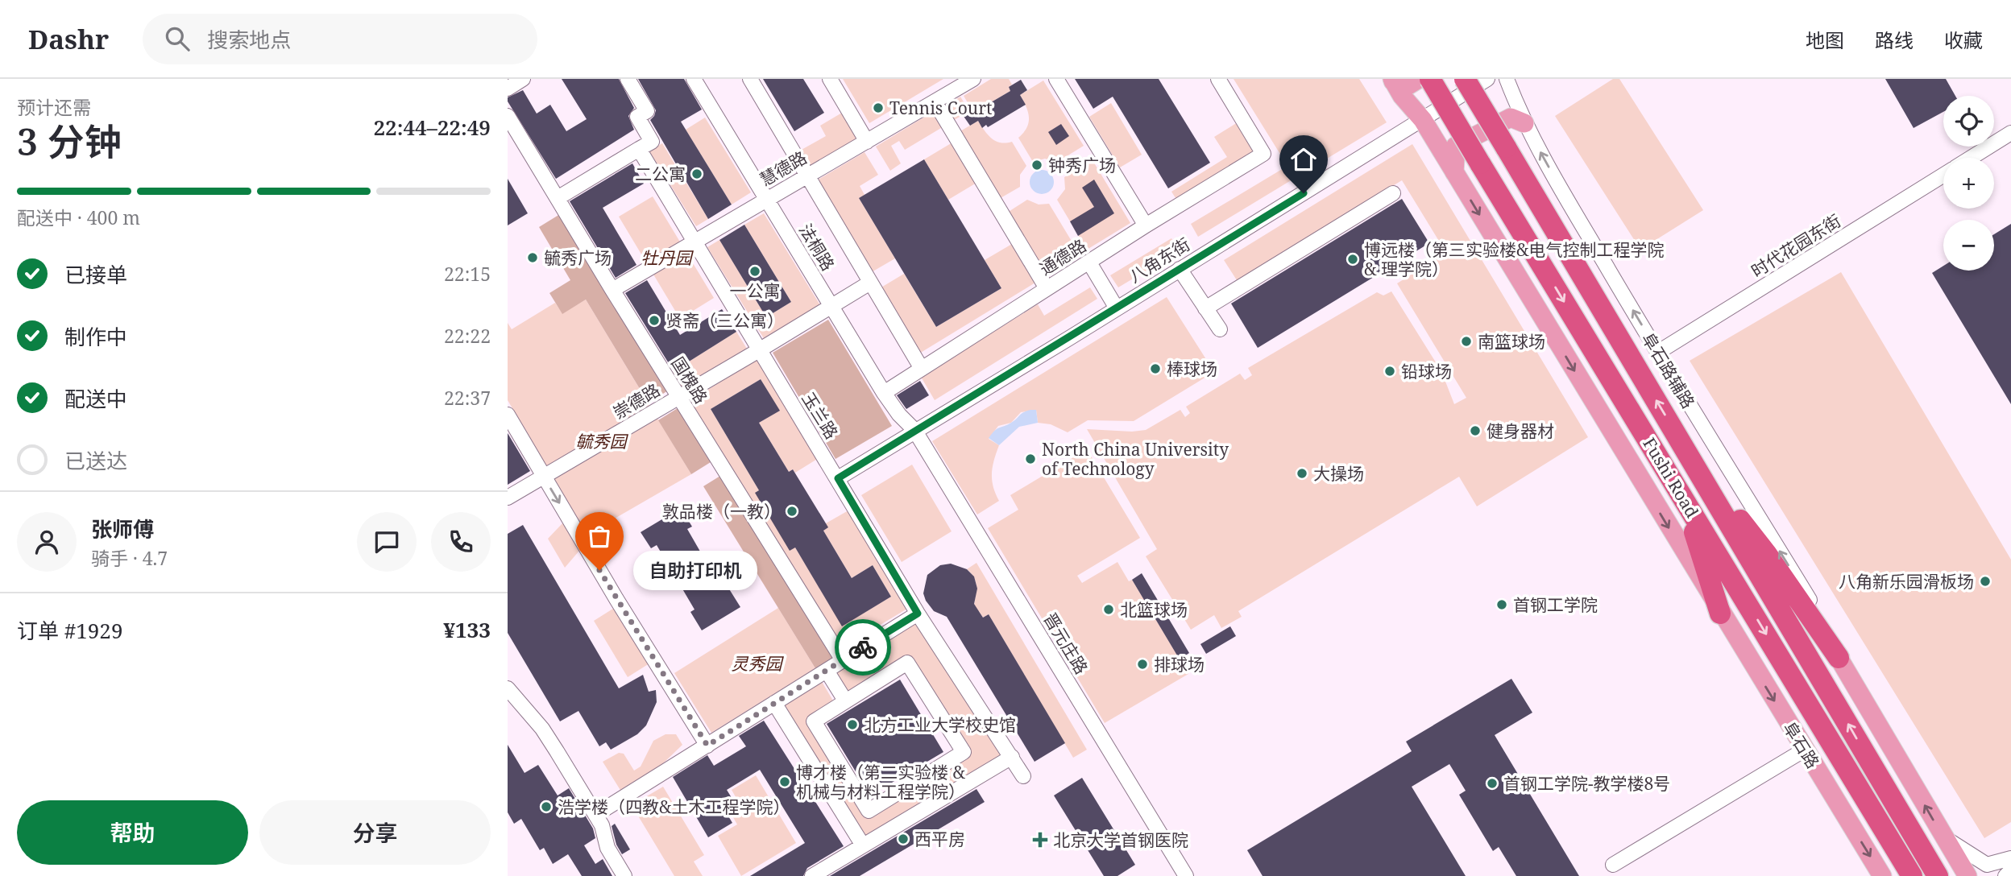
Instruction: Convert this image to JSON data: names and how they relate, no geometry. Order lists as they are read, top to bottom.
{
  "streets": {
    "highway": ["Fushi Road"],
    "main road": ["阜石路"],
    "street": [
      "慧德路",
      "时代花园东街",
      "法桐路",
      "通德路",
      "八角东街",
      "阜石路辅路",
      "国槐路",
      "崇德路",
      "玉兰路",
      "晋元庄路"
    ]
  },
  "crossings": [
    ["慧德路", "法桐路"],
    ["慧德路", "国槐路"],
    ["慧德路", "玉兰路"],
    ["时代花园东街", "阜石路辅路"],
    ["法桐路", "通德路"],
    ["法桐路", "八角东街"],
    ["法桐路", "崇德路"],
    ["法桐路", "晋元庄路"],
    ["八角东街", "玉兰路"],
    ["八角东街", "晋元庄路"],
    ["国槐路", "崇德路"],
    ["崇德路", "玉兰路"]
  ],
  "one_way": ["阜石路辅路"],
  "parks": ["牡丹园", "毓秀园", "灵秀园"],
  "places": {
    "other": [
      "Tennis Court",
      "钟秀广场",
      "二公寓",
      "毓秀广场",
      "博远楼（第三实验楼&电气控制工程学院 & 理学院）",
      "一公寓",
      "贤斋（三公寓）",
      "南篮球场",
      "棒球场",
      "铅球场",
      "健身器材",
      "North China University of Technology",
      "大操场",
      "敦品楼（一教）",
      "自助打印机",
      "八角新乐园滑板场",
      "首钢工学院",
      "北篮球场",
      "排球场",
      "北方工业大学校史馆",
      "博才楼（第二实验楼 & 机械与材料工程学院）",
      "首钢工学院-教学楼8号",
      "浩学楼（四教&土木工程学院）",
      "西平房"
    ],
    "health": ["北京大学首钢医院"]
  },
  "page": {
    "header": "Dashr",
    "search": "搜索地点",
    "nav": ["地图", "路线", "收藏"],
    "heading": ["3 分钟", "预计还需", "22:44–22:49"],
    "panel": [
      "张师傅",
      "骑手 · 4.7",
      "订单 #1929",
      "¥133"
    ],
    "map_buttons": ["+", "−"],
    "bar": "配送中 · 400 m",
    "list": [
      ["已接单", "22:15"],
      ["制作中", "22:22"],
      ["配送中", "22:37"],
      "已送达"
    ],
    "bubble": "自助打印机",
    "buttons": ["帮助", "分享"]
  }
}
